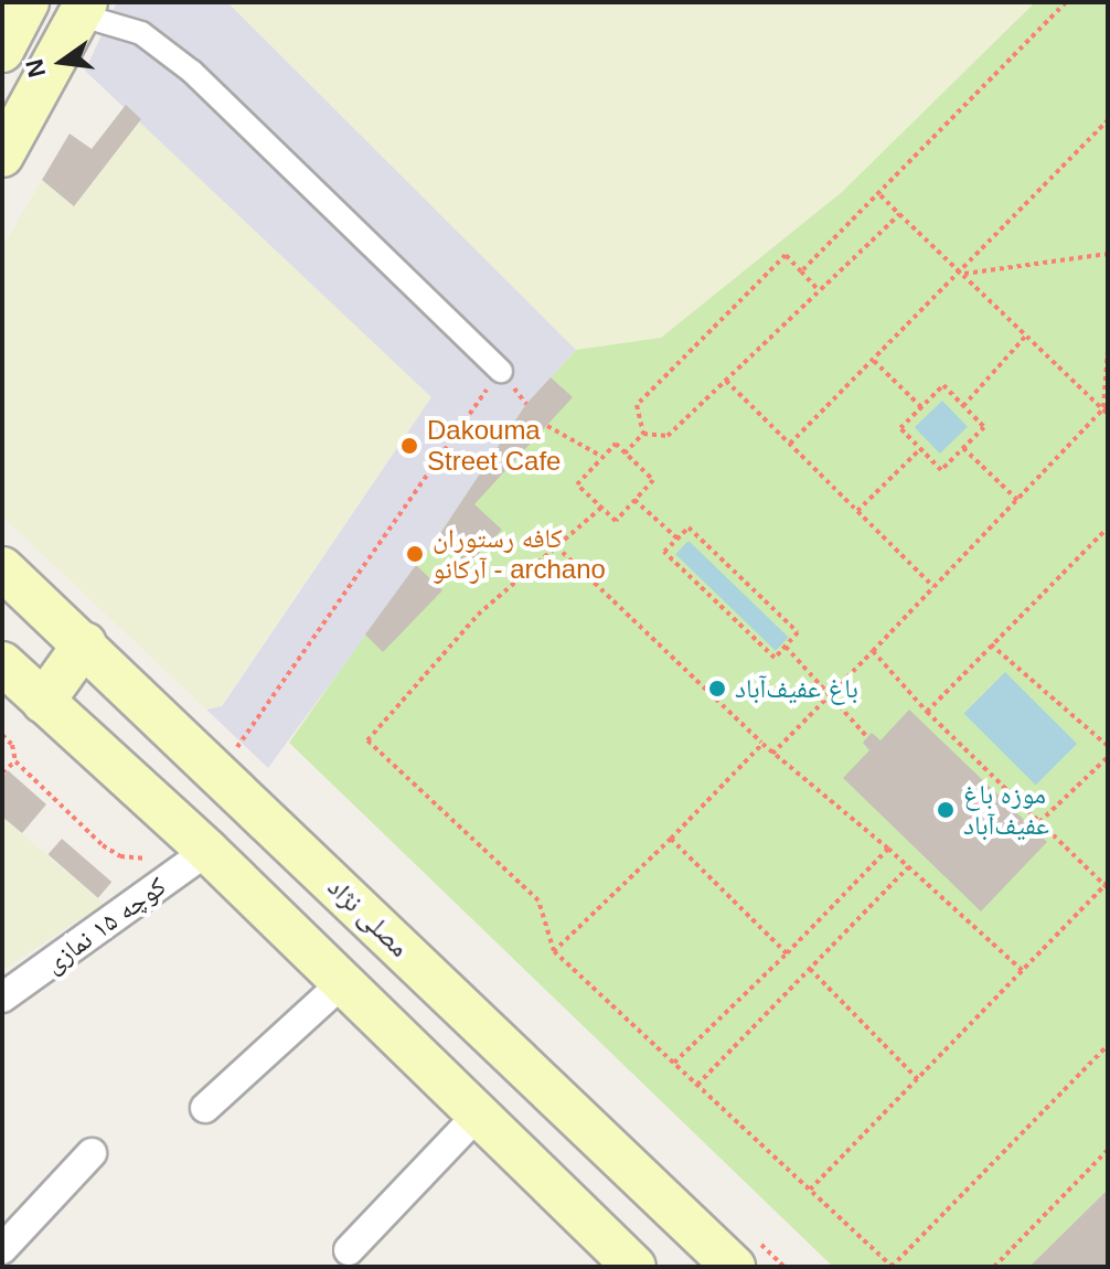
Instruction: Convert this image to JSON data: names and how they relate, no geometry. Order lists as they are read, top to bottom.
{
  "streets": {
    "main road": ["مصلی نژاد"],
    "street": ["کوچه ۱۵ نمازی"]
  },
  "places": [
    "Dakouma Street Cafe",
    "کافه رستوران آرکانو - archano",
    "باغ عفیف‌آباد",
    "موزه باغ عفیف‌آباد"
  ],
  "north": "left"
}
